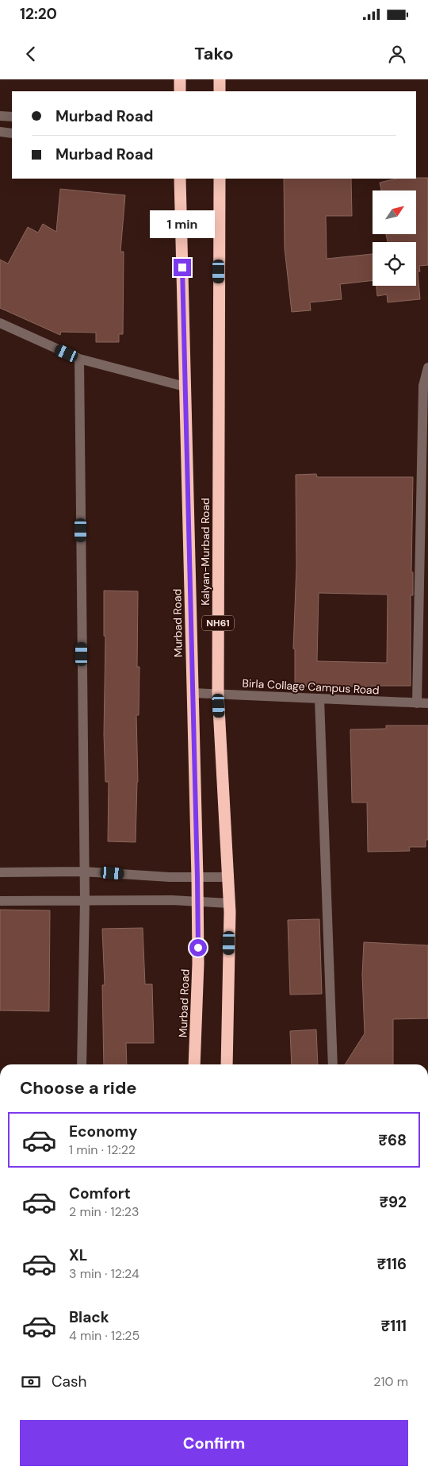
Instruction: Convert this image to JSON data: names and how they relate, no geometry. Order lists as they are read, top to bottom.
{
  "streets": {
    "highway": ["Kalyan-Murbad Road", "Murbad Road", "NH61"],
    "street": ["Birla Collage Campus Road"]
  },
  "crossings": [
    ["Kalyan-Murbad Road", "Birla Collage Campus Road"],
    ["Murbad Road", "Birla Collage Campus Road"]
  ],
  "north": "top right",
  "page": {
    "status": "12:20",
    "header": "Tako",
    "banner": ["Murbad Road", "Murbad Road"],
    "bubble": "1 min",
    "heading": "Choose a ride",
    "list": [
      {
        "name": "Economy",
        "note": "1 min · 12:22",
        "value": "₹68"
      },
      {
        "name": "Comfort",
        "note": "2 min · 12:23",
        "value": "₹92"
      },
      {
        "name": "XL",
        "note": "3 min · 12:24",
        "value": "₹116"
      },
      {
        "name": "Black",
        "note": "4 min · 12:25",
        "value": "₹111"
      }
    ],
    "pay": ["Cash", "210 m"],
    "buttons": "Confirm"
  }
}
